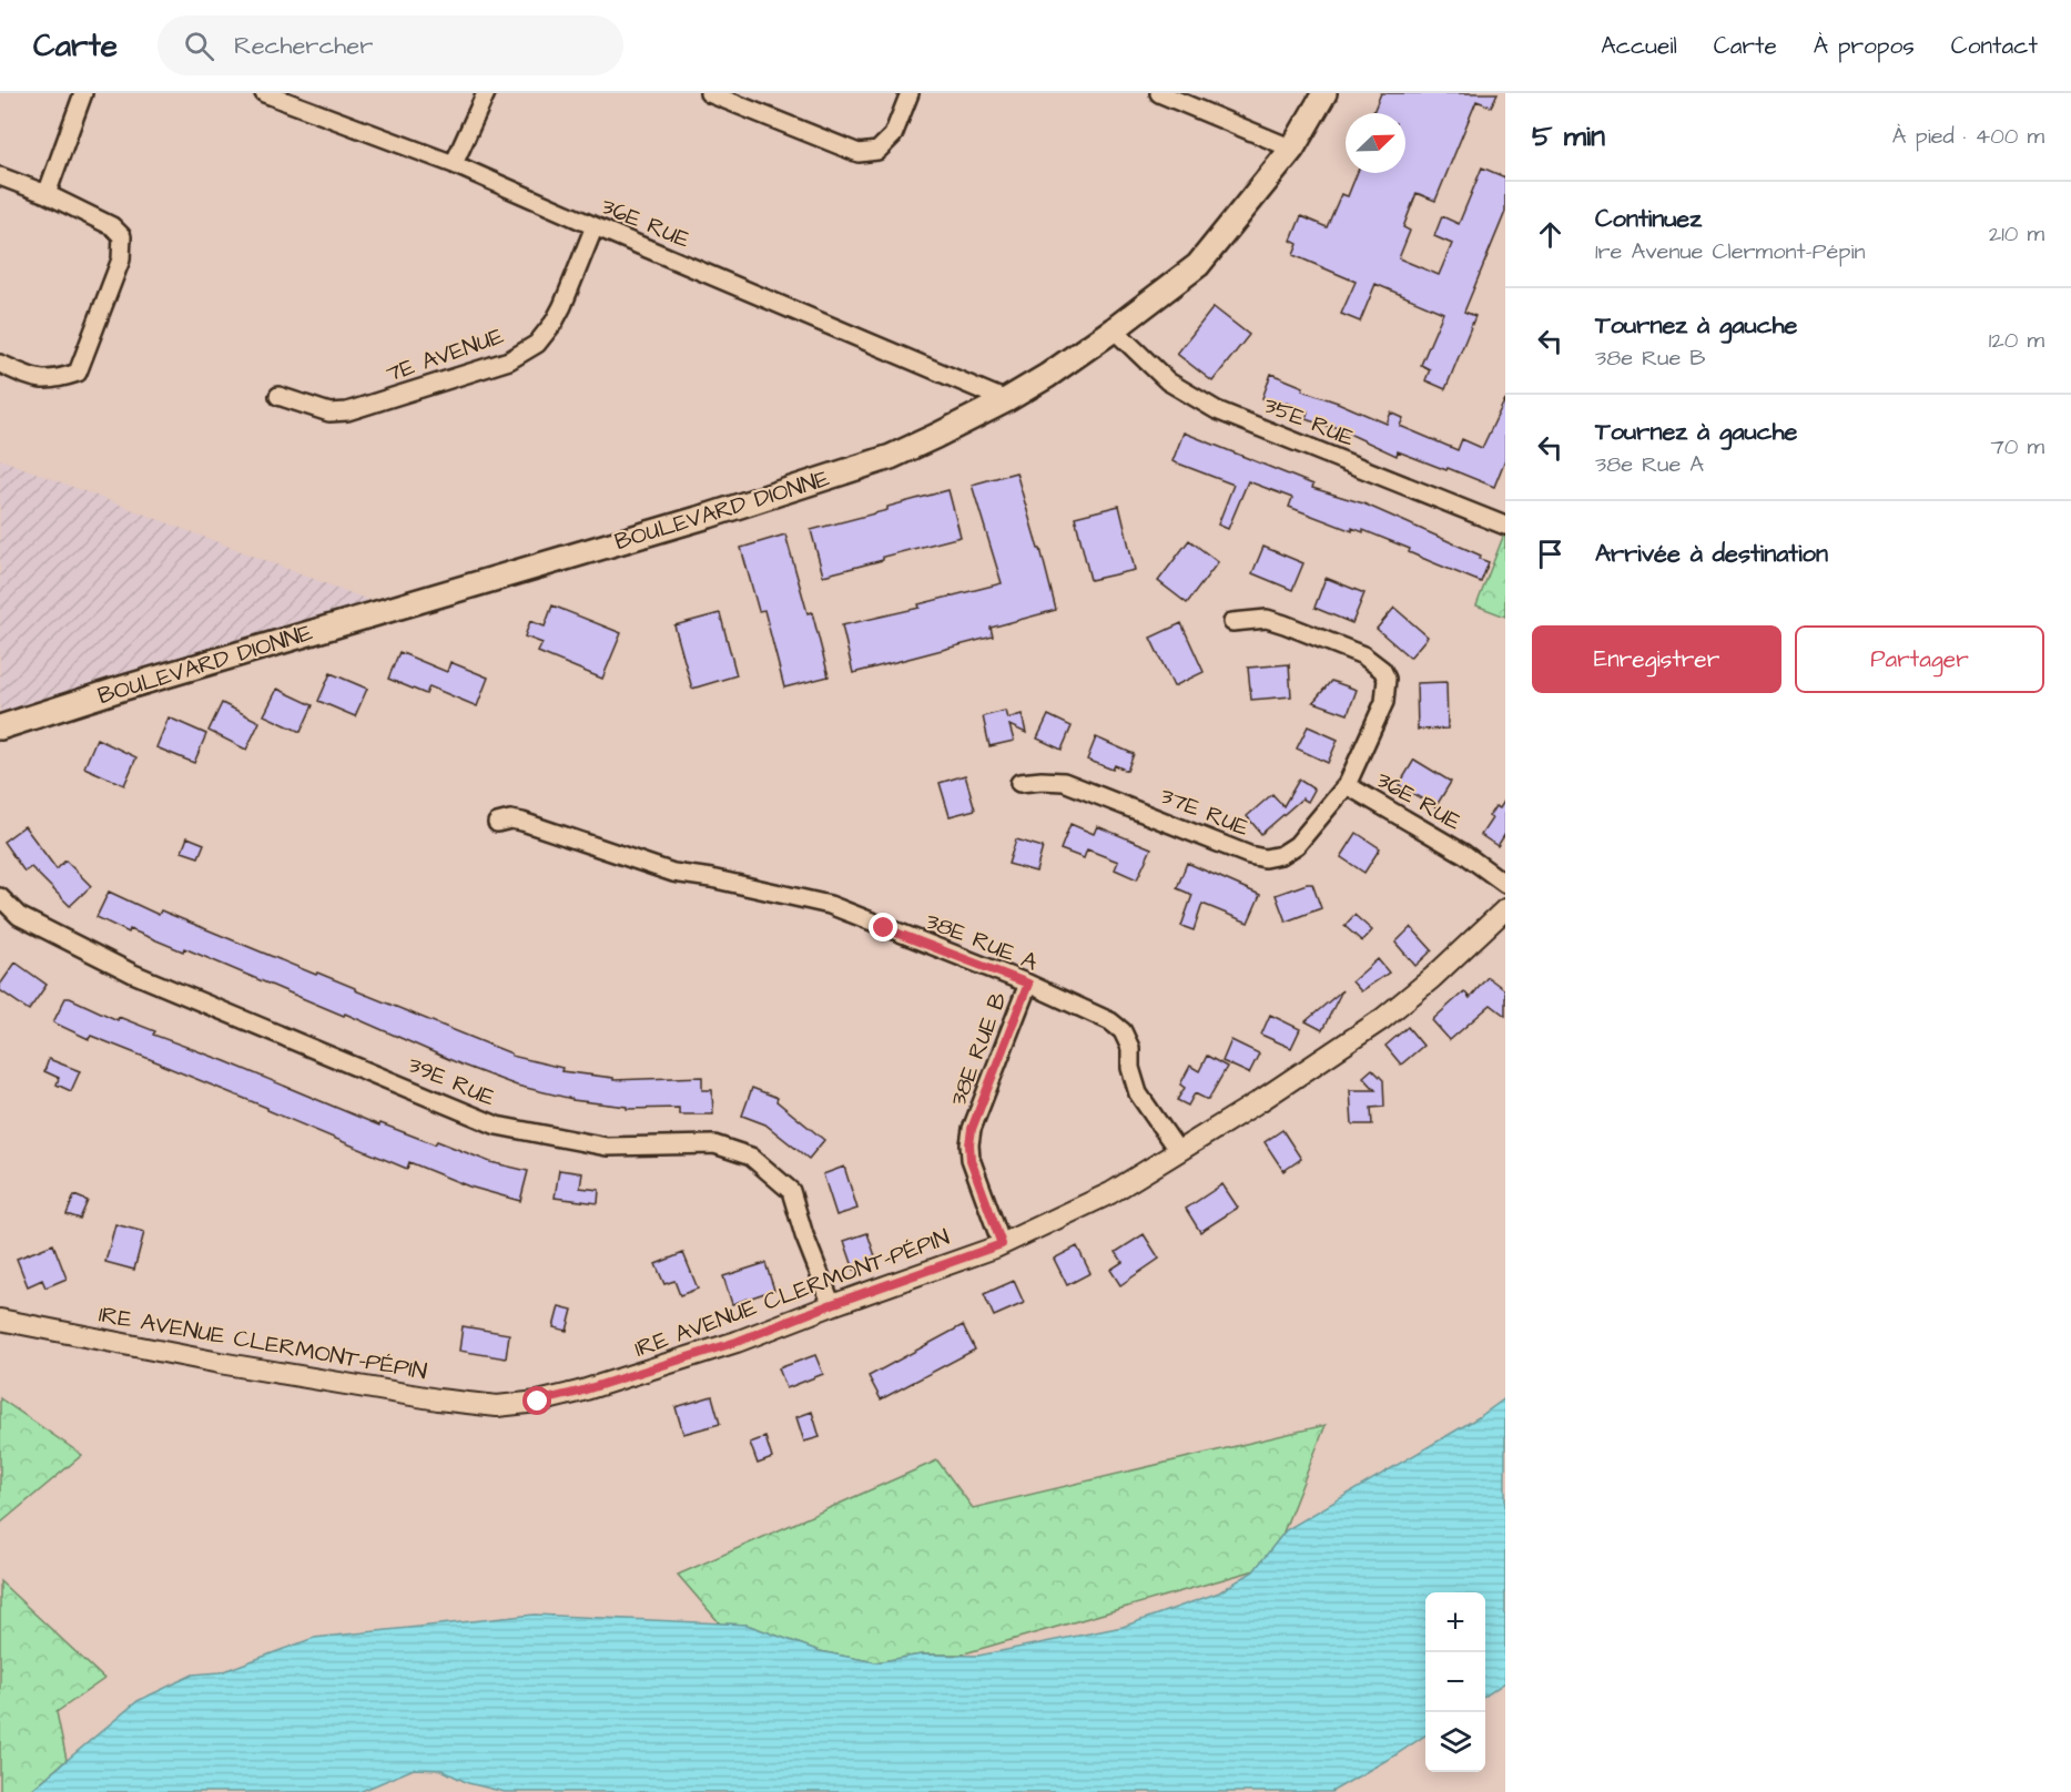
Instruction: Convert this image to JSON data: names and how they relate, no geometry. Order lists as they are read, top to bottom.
{
  "streets": {
    "main road": ["BOULEVARD DIONNE"],
    "street": [
      "36E RUE",
      "7E AVENUE",
      "35E RUE",
      "37E RUE",
      "38E RUE A",
      "38E RUE B",
      "39E RUE",
      "1RE AVENUE CLERMONT-PÉPIN"
    ]
  },
  "crossings": [
    ["36E RUE", "7E AVENUE"],
    ["36E RUE", "BOULEVARD DIONNE"],
    ["36E RUE", "37E RUE"],
    ["35E RUE", "BOULEVARD DIONNE"],
    ["38E RUE A", "38E RUE B"],
    ["38E RUE A", "1RE AVENUE CLERMONT-PÉPIN"],
    ["38E RUE B", "1RE AVENUE CLERMONT-PÉPIN"],
    ["39E RUE", "1RE AVENUE CLERMONT-PÉPIN"]
  ],
  "north": "top right",
  "page": {
    "header": "Carte",
    "search": "Rechercher",
    "nav": [
      "Accueil",
      "Carte",
      "À propos",
      "Contact"
    ],
    "heading": ["5 min", "À pied · 400 m"],
    "list": [
      ["Continuez", "1re Avenue Clermont-Pépin", "210 m"],
      ["Tournez à gauche", "38e Rue B", "120 m"],
      ["Tournez à gauche", "38e Rue A", "70 m"],
      "Arrivée à destination"
    ],
    "buttons": ["Enregistrer", "Partager"],
    "map_buttons": ["+", "−"]
  }
}
